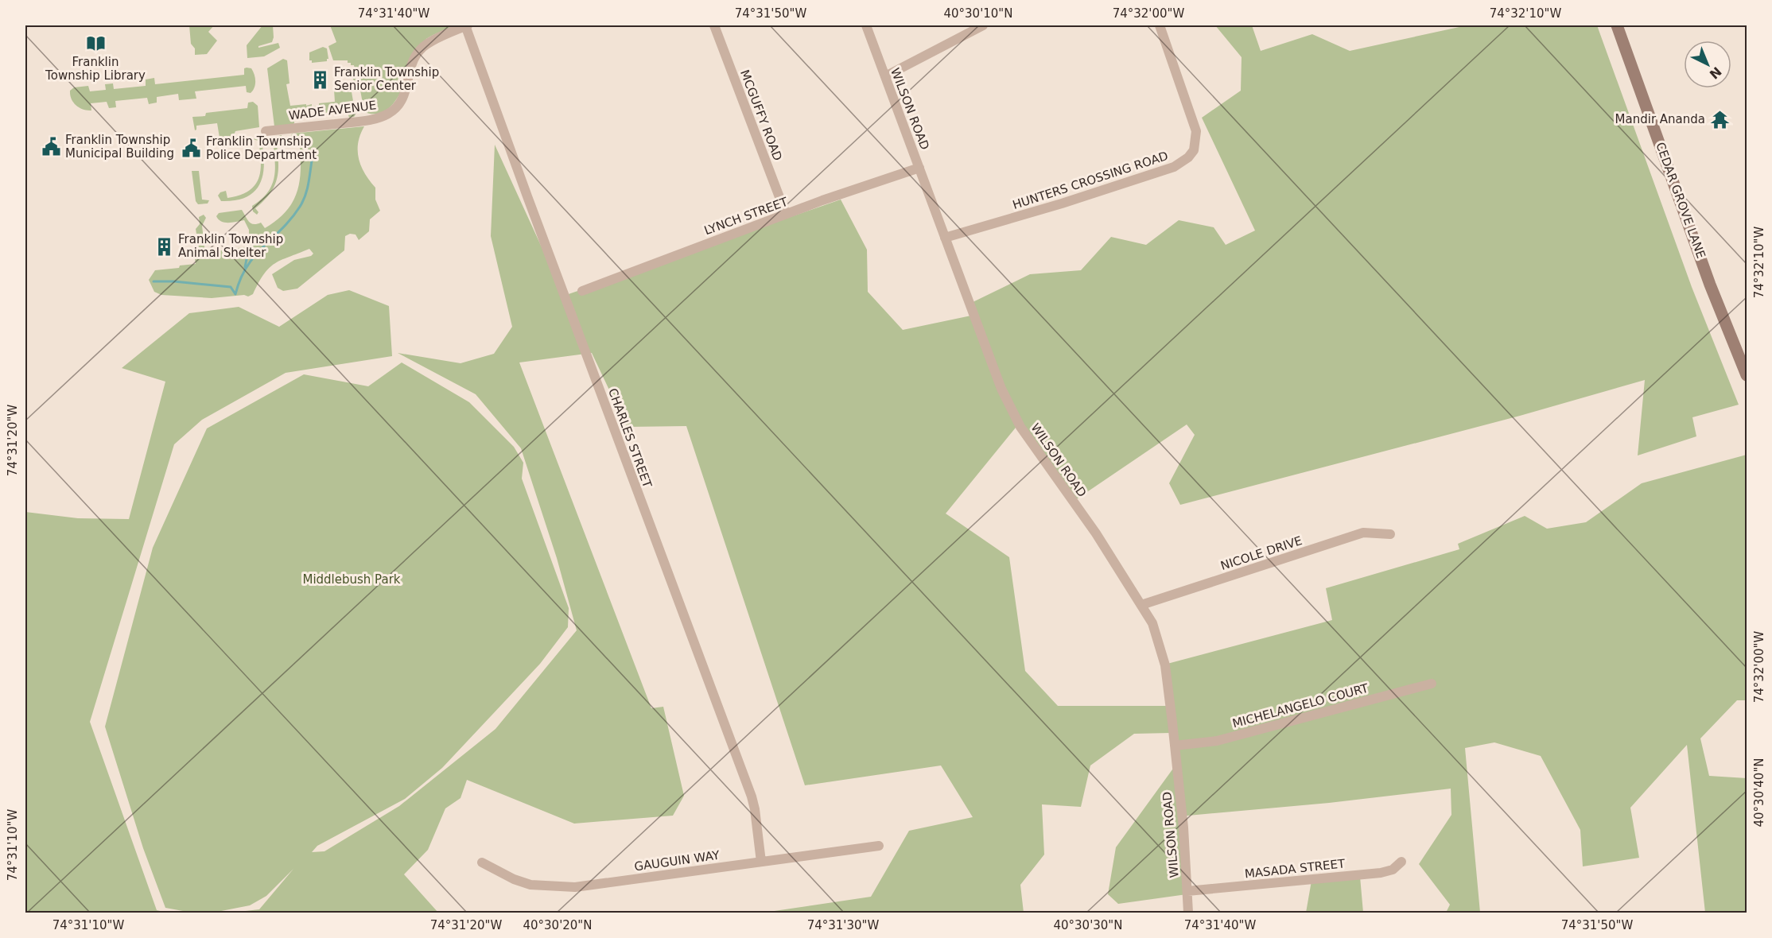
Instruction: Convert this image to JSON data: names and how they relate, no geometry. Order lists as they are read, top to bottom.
{
  "streets": {
    "main road": ["CEDAR GROVE LANE"],
    "street": [
      "WILSON ROAD",
      "WADE AVENUE",
      "MCGUFFY ROAD",
      "HUNTERS CROSSING ROAD",
      "LYNCH STREET",
      "CHARLES STREET",
      "NICOLE DRIVE",
      "MICHELANGELO COURT",
      "GAUGUIN WAY",
      "MASADA STREET"
    ]
  },
  "crossings": [
    ["WILSON ROAD", "HUNTERS CROSSING ROAD"],
    ["WILSON ROAD", "LYNCH STREET"],
    ["WILSON ROAD", "NICOLE DRIVE"],
    ["WILSON ROAD", "MICHELANGELO COURT"],
    ["WILSON ROAD", "MASADA STREET"],
    ["WADE AVENUE", "CHARLES STREET"],
    ["MCGUFFY ROAD", "LYNCH STREET"],
    ["CHARLES STREET", "GAUGUIN WAY"]
  ],
  "parks": ["Middlebush Park"],
  "places": {
    "library": ["Franklin Township Library"],
    "building": ["Franklin Township Senior Center", "Franklin Township Animal Shelter"],
    "temple": ["Mandir Ananda"],
    "public building": ["Franklin Township Municipal Building", "Franklin Township Police Department"]
  },
  "north": "bottom right",
  "coordinates": [
    "74°31'40\"W",
    "74°31'50\"W",
    "40°30'10\"N",
    "74°32'00\"W",
    "74°32'10\"W",
    "74°31'20\"W",
    "40°30'40\"N",
    "74°31'10\"W",
    "40°30'20\"N",
    "74°31'30\"W",
    "40°30'30\"N"
  ]
}
